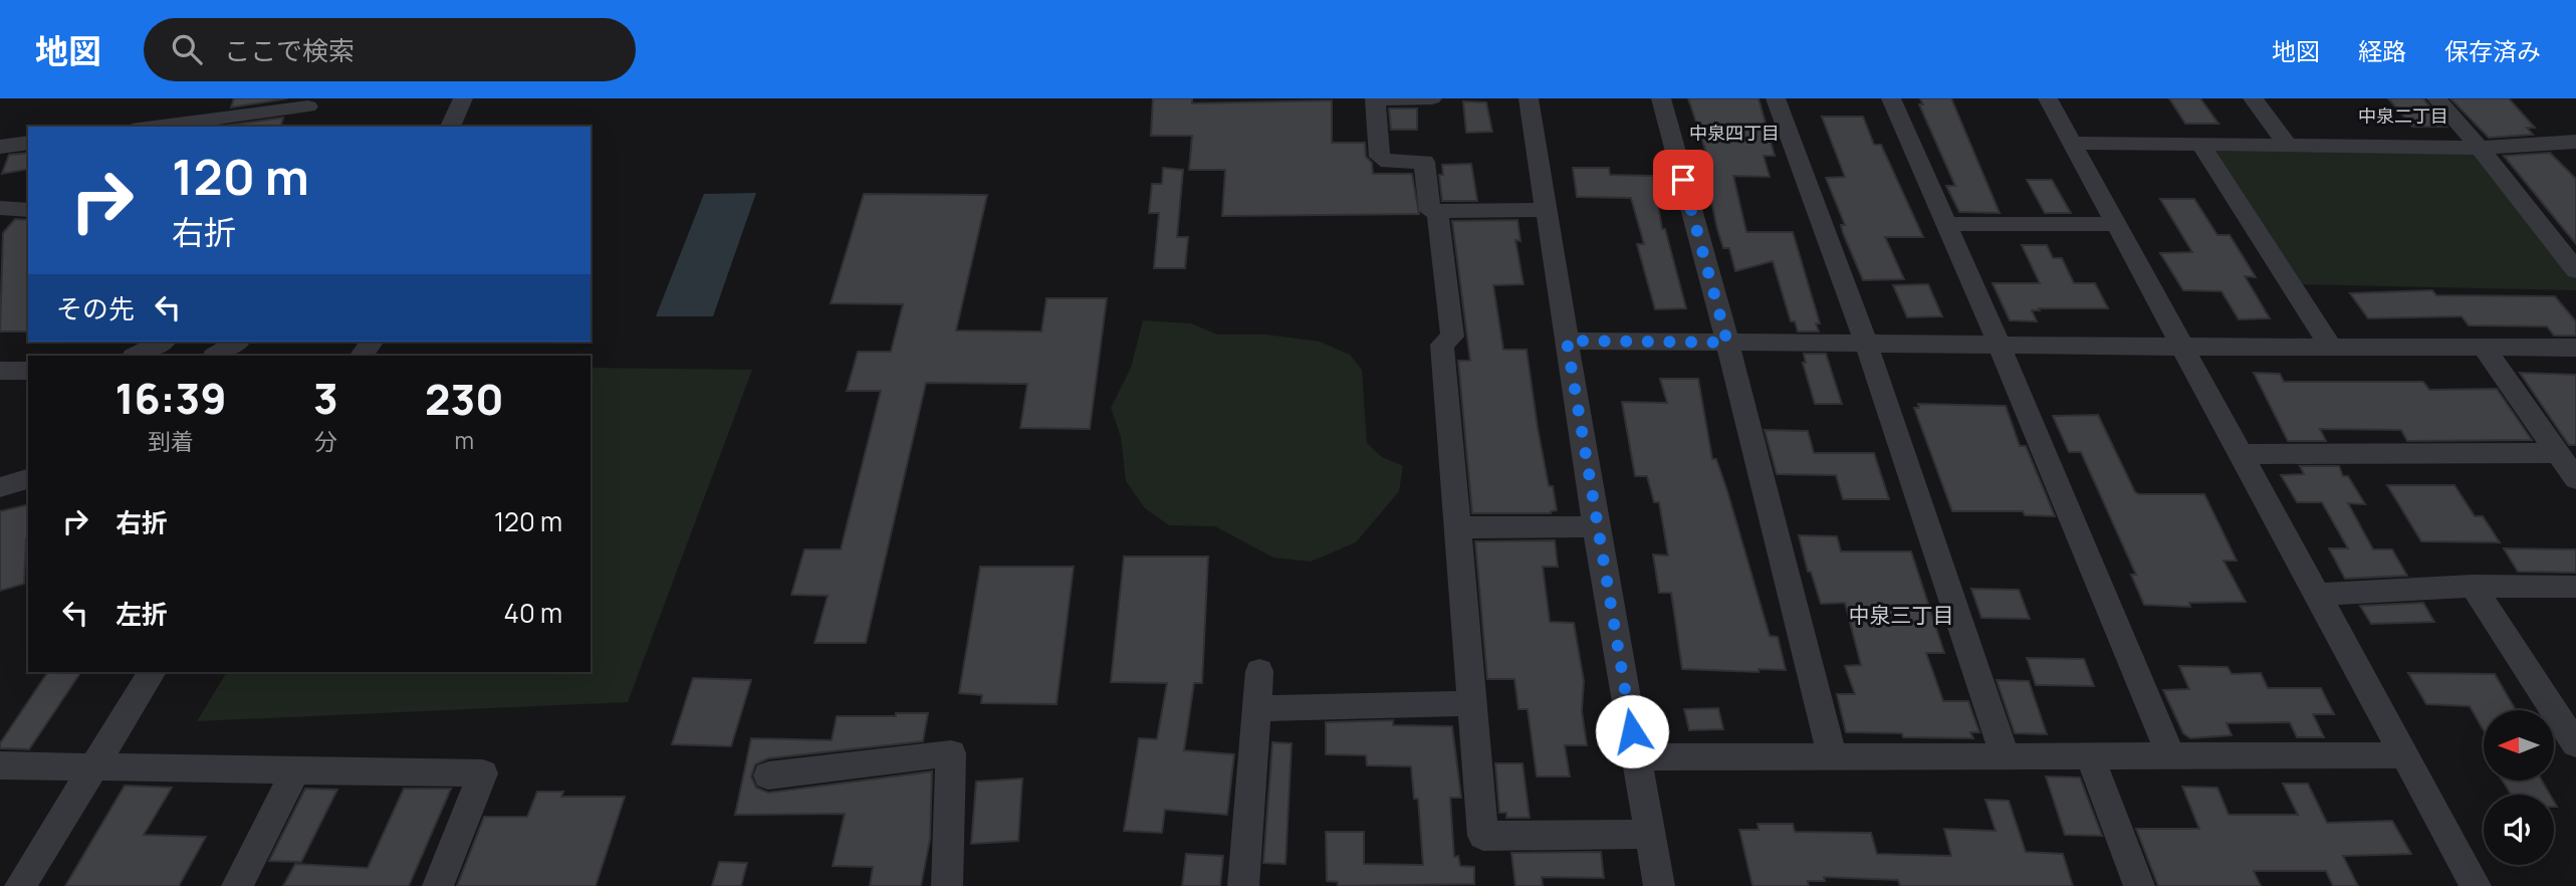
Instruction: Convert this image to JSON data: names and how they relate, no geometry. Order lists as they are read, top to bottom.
{
  "districts": ["中泉二丁目", "中泉四丁目", "中泉三丁目"],
  "north": "left",
  "page": {
    "header": "地図",
    "search": "ここで検索",
    "nav": ["地図", "経路", "保存済み"],
    "turn": ["120 m", "右折"],
    "then": "その先",
    "eta": [
      "16:39",
      "到着",
      "3",
      "分",
      "230",
      "m"
    ],
    "list": [
      {
        "name": "右折",
        "value": "120 m"
      },
      {
        "name": "左折",
        "value": "40 m"
      }
    ]
  }
}
